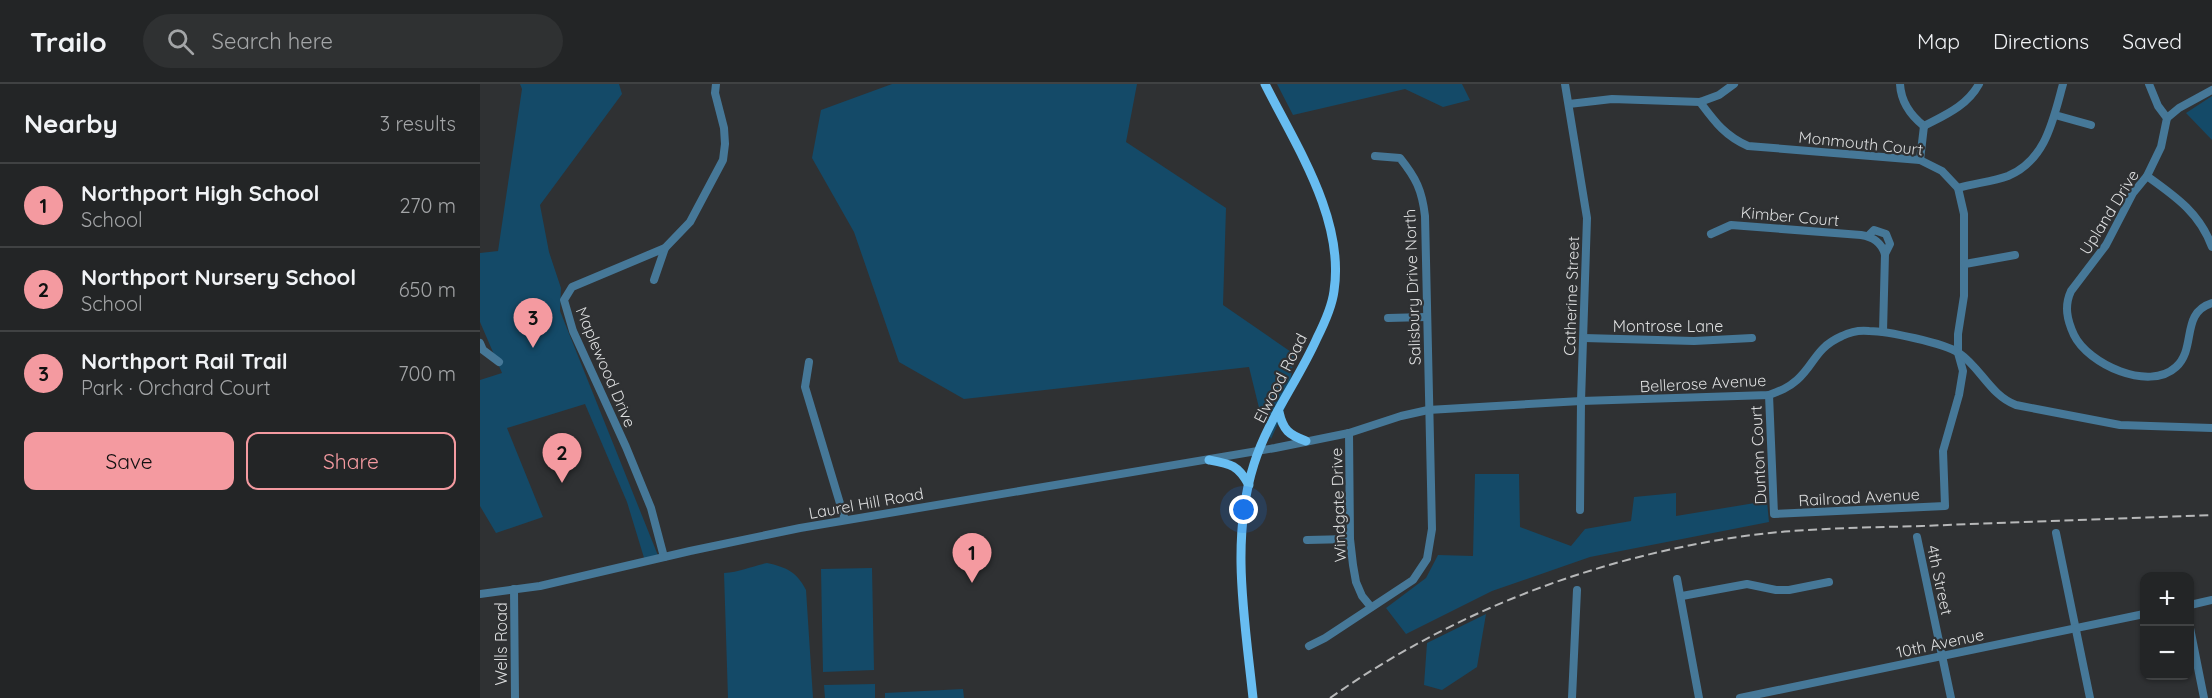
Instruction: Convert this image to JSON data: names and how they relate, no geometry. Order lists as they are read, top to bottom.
{
  "streets": {
    "main road": ["Elwood Road"],
    "street": [
      "Monmouth Court",
      "Upland Drive",
      "Kimber Court",
      "Salisbury Drive North",
      "Catherine Street",
      "Montrose Lane",
      "Maplewood Drive",
      "Bellerose Avenue",
      "Dunton Court",
      "Railroad Avenue",
      "Laurel Hill Road",
      "Windgate Drive",
      "4th Street",
      "10th Avenue",
      "Wells Road"
    ]
  },
  "crossings": [
    ["Kimber Court", "Bellerose Avenue"],
    ["Salisbury Drive North", "Bellerose Avenue"],
    ["Salisbury Drive North", "Windgate Drive"],
    ["Catherine Street", "Montrose Lane"],
    ["Catherine Street", "Bellerose Avenue"],
    ["Maplewood Drive", "Laurel Hill Road"],
    ["Elwood Road", "Bellerose Avenue"],
    ["Elwood Road", "Laurel Hill Road"],
    ["Bellerose Avenue", "Dunton Court"],
    ["Bellerose Avenue", "Railroad Avenue"],
    ["Bellerose Avenue", "Laurel Hill Road"],
    ["Bellerose Avenue", "Windgate Drive"],
    ["Dunton Court", "Railroad Avenue"],
    ["Laurel Hill Road", "Wells Road"],
    ["4th Street", "10th Avenue"]
  ],
  "page": {
    "header": "Trailo",
    "search": "Search here",
    "nav": ["Map", "Directions", "Saved"],
    "heading": ["Nearby", "3 results"],
    "list": [
      {
        "mark": "1",
        "name": "Northport High School",
        "note": "School",
        "value": "270 m"
      },
      {
        "mark": "2",
        "name": "Northport Nursery School",
        "note": "School",
        "value": "650 m"
      },
      {
        "mark": "3",
        "name": "Northport Rail Trail",
        "note": "Park · Orchard Court",
        "value": "700 m"
      }
    ],
    "pins": ["3", "2", "1"],
    "buttons": ["Save", "Share"],
    "map_buttons": ["+", "−"]
  }
}
